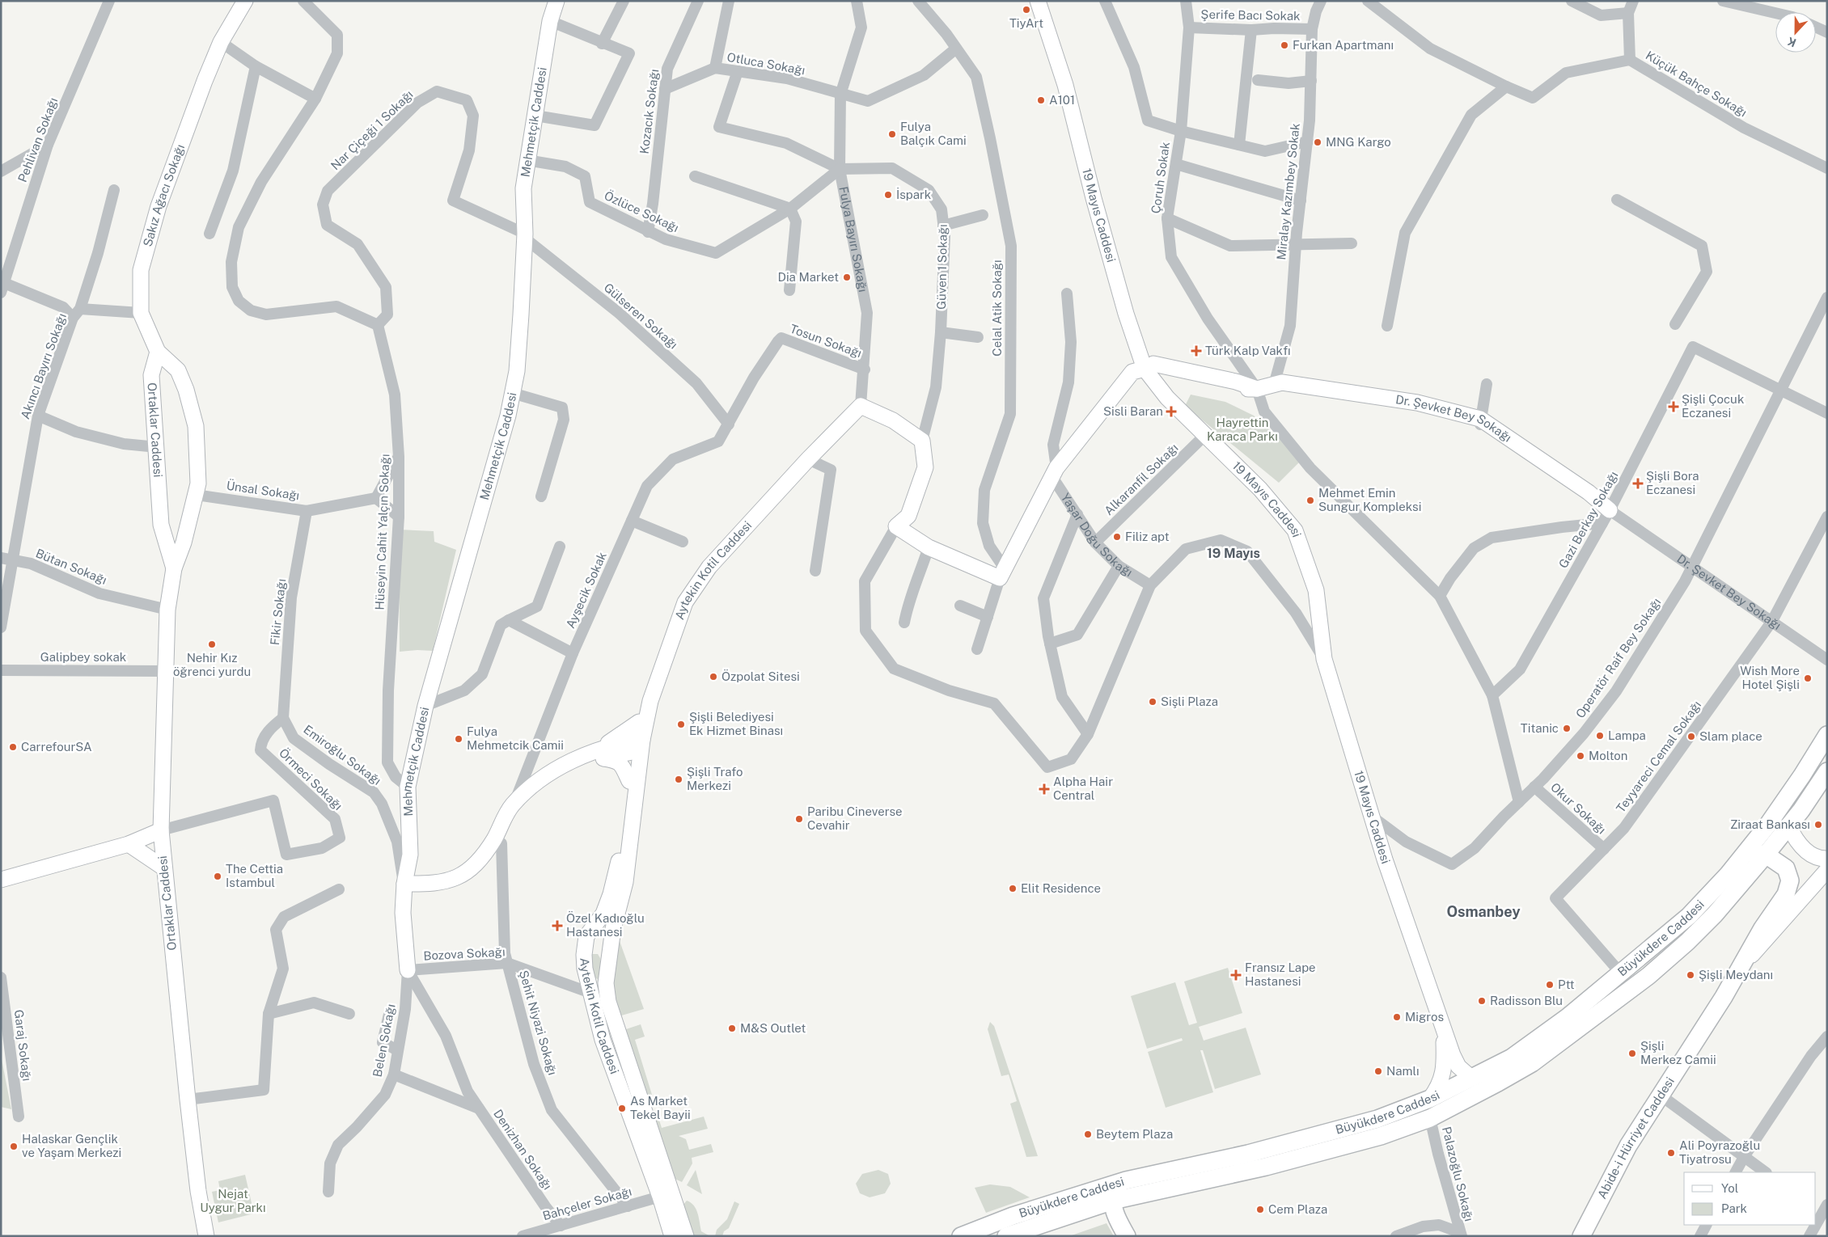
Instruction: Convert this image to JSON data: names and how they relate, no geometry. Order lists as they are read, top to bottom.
{
  "streets": {
    "main road": [
      "Mehmetçik Caddesi",
      "Sakız Ağacı Sokağı",
      "19 Mayıs Caddesi",
      "Güven 1 Sokağı",
      "Dr. Şevket Bey Sokağı",
      "Ortaklar Caddesi",
      "Yaşar Doğu Sokağı",
      "Aytekin Kotil Caddesi",
      "Büyükdere Caddesi",
      "Abide-i Hürriyet Caddesi"
    ],
    "street": [
      "Şerife Bacı Sokak",
      "Otluca Sokağı",
      "Küçük Bahçe Sokağı",
      "Kozacık Sokağı",
      "Nar Çiçeği 1 Sokağı",
      "Pehlivan Sokağı",
      "Çoruh Sokak",
      "Miralay Kazımbey Sokak",
      "Özlüce Sokağı",
      "Fulya Bayırı Sokağı",
      "Celal Atik Sokağı",
      "Gülseren Sokağı",
      "Tosun Sokağı",
      "Akıncı Bayırı Sokağı",
      "Alkaranfil Sokağı",
      "Ünsal Sokağı",
      "Gazi Berkay Sokağı",
      "Hüseyin Cahit Yalçın Sokağı",
      "Bütan Sokağı",
      "Ayşecik Sokak",
      "Fikir Sokağı",
      "Galipbey sokak",
      "Operatör Raif Bey Sokağı",
      "Emiroğlu Sokağı",
      "Teyyareci Cemal Sokağı",
      "Örmeci Sokağı",
      "Okur Sokağı",
      "Bozova Sokağı",
      "Şehit Niyazi Sokağı",
      "Belen Sokağı",
      "Garaj Sokağı",
      "Denizhan Sokağı",
      "Palazoğlu Sokağı",
      "Bahçeler Sokağı"
    ]
  },
  "crossings": [
    ["Şerife Bacı Sokak", "Miralay Kazımbey Sokak"],
    ["Otluca Sokağı", "Kozacık Sokağı"],
    ["Otluca Sokağı", "Fulya Bayırı Sokağı"],
    ["Otluca Sokağı", "Celal Atik Sokağı"],
    ["Kozacık Sokağı", "Özlüce Sokağı"],
    ["Mehmetçik Caddesi", "Nar Çiçeği 1 Sokağı"],
    ["Mehmetçik Caddesi", "Özlüce Sokağı"],
    ["Mehmetçik Caddesi", "Gülseren Sokağı"],
    ["Mehmetçik Caddesi", "Hüseyin Cahit Yalçın Sokağı"],
    ["Mehmetçik Caddesi", "Emiroğlu Sokağı"],
    ["Mehmetçik Caddesi", "Bozova Sokağı"],
    ["Mehmetçik Caddesi", "Belen Sokağı"],
    ["Mehmetçik Caddesi", "Denizhan Sokağı"],
    ["Nar Çiçeği 1 Sokağı", "Gülseren Sokağı"],
    ["Nar Çiçeği 1 Sokağı", "Hüseyin Cahit Yalçın Sokağı"],
    ["Çoruh Sokak", "Dr. Şevket Bey Sokağı"],
    ["Çoruh Sokak", "Gazi Berkay Sokağı"],
    ["Çoruh Sokak", "Operatör Raif Bey Sokağı"],
    ["Miralay Kazımbey Sokak", "Dr. Şevket Bey Sokağı"],
    ["Sakız Ağacı Sokağı", "Ortaklar Caddesi"],
    ["Özlüce Sokağı", "Fulya Bayırı Sokağı"],
    ["Özlüce Sokağı", "Güven 1 Sokağı"],
    ["19 Mayıs Caddesi", "Dr. Şevket Bey Sokağı"],
    ["19 Mayıs Caddesi", "Alkaranfil Sokağı"],
    ["19 Mayıs Caddesi", "Yaşar Doğu Sokağı"],
    ["19 Mayıs Caddesi", "Operatör Raif Bey Sokağı"],
    ["19 Mayıs Caddesi", "Büyükdere Caddesi"],
    ["Fulya Bayırı Sokağı", "Güven 1 Sokağı"],
    ["Fulya Bayırı Sokağı", "Tosun Sokağı"],
    ["Celal Atik Sokağı", "Yaşar Doğu Sokağı"],
    ["Gülseren Sokağı", "Tosun Sokağı"],
    ["Gülseren Sokağı", "Ayşecik Sokak"],
    ["Tosun Sokağı", "Ayşecik Sokak"],
    ["Akıncı Bayırı Sokağı", "Bütan Sokağı"],
    ["Dr. Şevket Bey Sokağı", "Gazi Berkay Sokağı"],
    ["Dr. Şevket Bey Sokağı", "Yaşar Doğu Sokağı"],
    ["Dr. Şevket Bey Sokağı", "Operatör Raif Bey Sokağı"],
    ["Dr. Şevket Bey Sokağı", "Teyyareci Cemal Sokağı"],
    ["Ortaklar Caddesi", "Ünsal Sokağı"],
    ["Ortaklar Caddesi", "Bütan Sokağı"],
    ["Ortaklar Caddesi", "Galipbey sokak"],
    ["Ortaklar Caddesi", "Örmeci Sokağı"],
    ["Alkaranfil Sokağı", "Yaşar Doğu Sokağı"],
    ["Ünsal Sokağı", "Fikir Sokağı"],
    ["Gazi Berkay Sokağı", "Operatör Raif Bey Sokağı"],
    ["Aytekin Kotil Caddesi", "Bozova Sokağı"],
    ["Aytekin Kotil Caddesi", "Bahçeler Sokağı"],
    ["Fikir Sokağı", "Emiroğlu Sokağı"],
    ["Fikir Sokağı", "Örmeci Sokağı"],
    ["Operatör Raif Bey Sokağı", "Okur Sokağı"],
    ["Emiroğlu Sokağı", "Örmeci Sokağı"],
    ["Teyyareci Cemal Sokağı", "Okur Sokağı"],
    ["Teyyareci Cemal Sokağı", "Büyükdere Caddesi"],
    ["Büyükdere Caddesi", "Palazoğlu Sokağı"],
    ["Bozova Sokağı", "Şehit Niyazi Sokağı"],
    ["Bozova Sokağı", "Belen Sokağı"],
    ["Bozova Sokağı", "Denizhan Sokağı"],
    ["Şehit Niyazi Sokağı", "Bahçeler Sokağı"],
    ["Belen Sokağı", "Denizhan Sokağı"],
    ["Denizhan Sokağı", "Bahçeler Sokağı"]
  ],
  "districts": ["19 Mayıs", "Osmanbey"],
  "parks": ["Hayrettin Karaca Parkı", "Nejat Uygur Parkı"],
  "places": {
    "other": [
      "TiyArt",
      "Furkan Apartmanı",
      "A101",
      "Fulya Balçık Cami",
      "MNG Kargo",
      "İspark",
      "Dia Market",
      "Mehmet Emin Sungur Kompleksi",
      "Filiz apt",
      "Nehir Kız öğrenci yurdu",
      "Özpolat Sitesi",
      "Wish More Hotel Şişli",
      "Sişli Plaza",
      "Şişli Belediyesi Ek Hizmet Binası",
      "Titanic",
      "Lampa",
      "Slam place",
      "Fulya Mehmetcik Camii",
      "CarrefourSA",
      "Molton",
      "Şişli Trafo Merkezi",
      "Paribu Cineverse Cevahir",
      "Ziraat Bankası",
      "The Cettia Istambul",
      "Elit Residence",
      "Şişli Meydanı",
      "Ptt",
      "Radisson Blu",
      "Migros",
      "M&S Outlet",
      "Şişli Merkez Camii",
      "Namlı",
      "As Market Tekel Bayii",
      "Beytem Plaza",
      "Halaskar Gençlik ve Yaşam Merkezi",
      "Ali Poyrazoğlu Tiyatrosu",
      "Cem Plaza"
    ],
    "health": [
      "Türk Kalp Vakfı",
      "Şişli Çocuk Eczanesi",
      "Sisli Baran",
      "Şişli Bora Eczanesi",
      "Alpha Hair Central",
      "Özel Kadıoğlu Hastanesi",
      "Fransız Lape Hastanesi"
    ]
  },
  "legend": ["Yol", "Park"],
  "north": "bottom"
}
